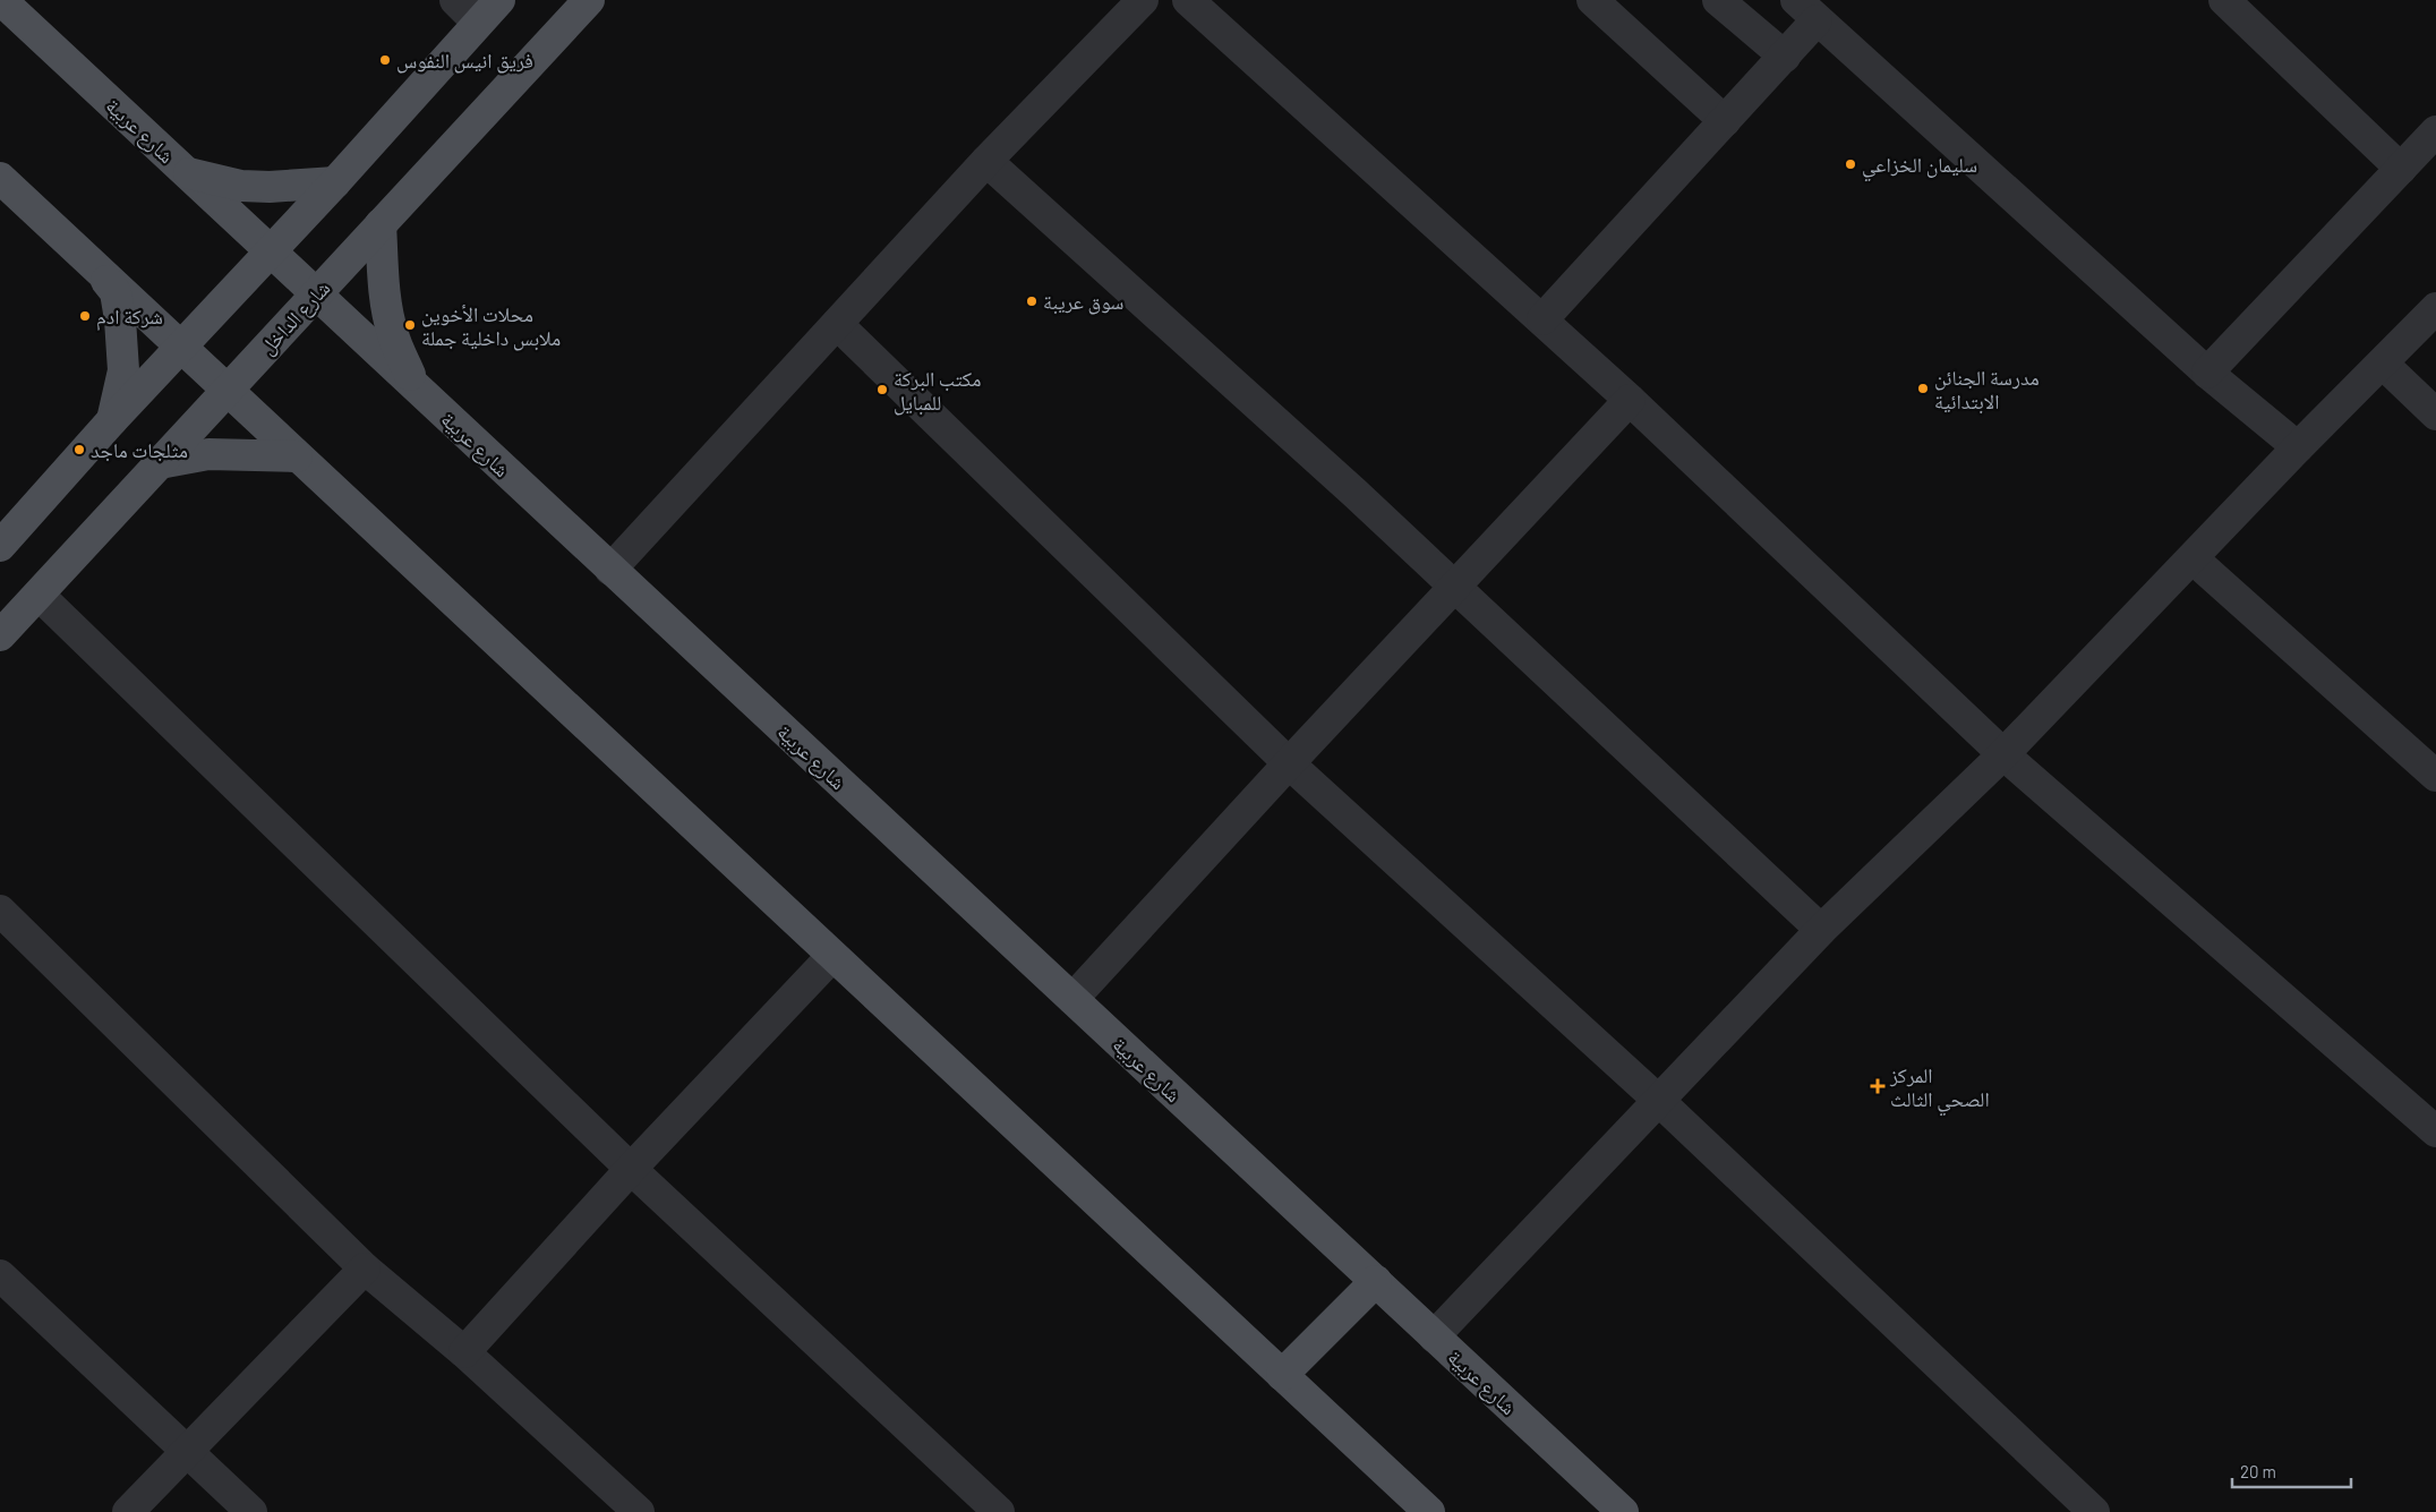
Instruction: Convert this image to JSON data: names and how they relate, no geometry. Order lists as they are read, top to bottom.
{
  "streets": {
    "main road": ["شارع عربية", "شارع الداخل"]
  },
  "crossings": [
    ["شارع عربية", "شارع الداخل"]
  ],
  "places": {
    "other": [
      "فريق انيس النفوس",
      "سليمان الخزاعي",
      "سوق عريبة",
      "شركة ادم",
      "محلات الأخوين ملابس داخلية جملة",
      "مدرسة الجنائن الابتدائية",
      "مكتب البركة للمبايل",
      "مثلجات ماجد"
    ],
    "health": ["المركز الصحي الثالث"]
  },
  "scale_bar": "20 m"
}
